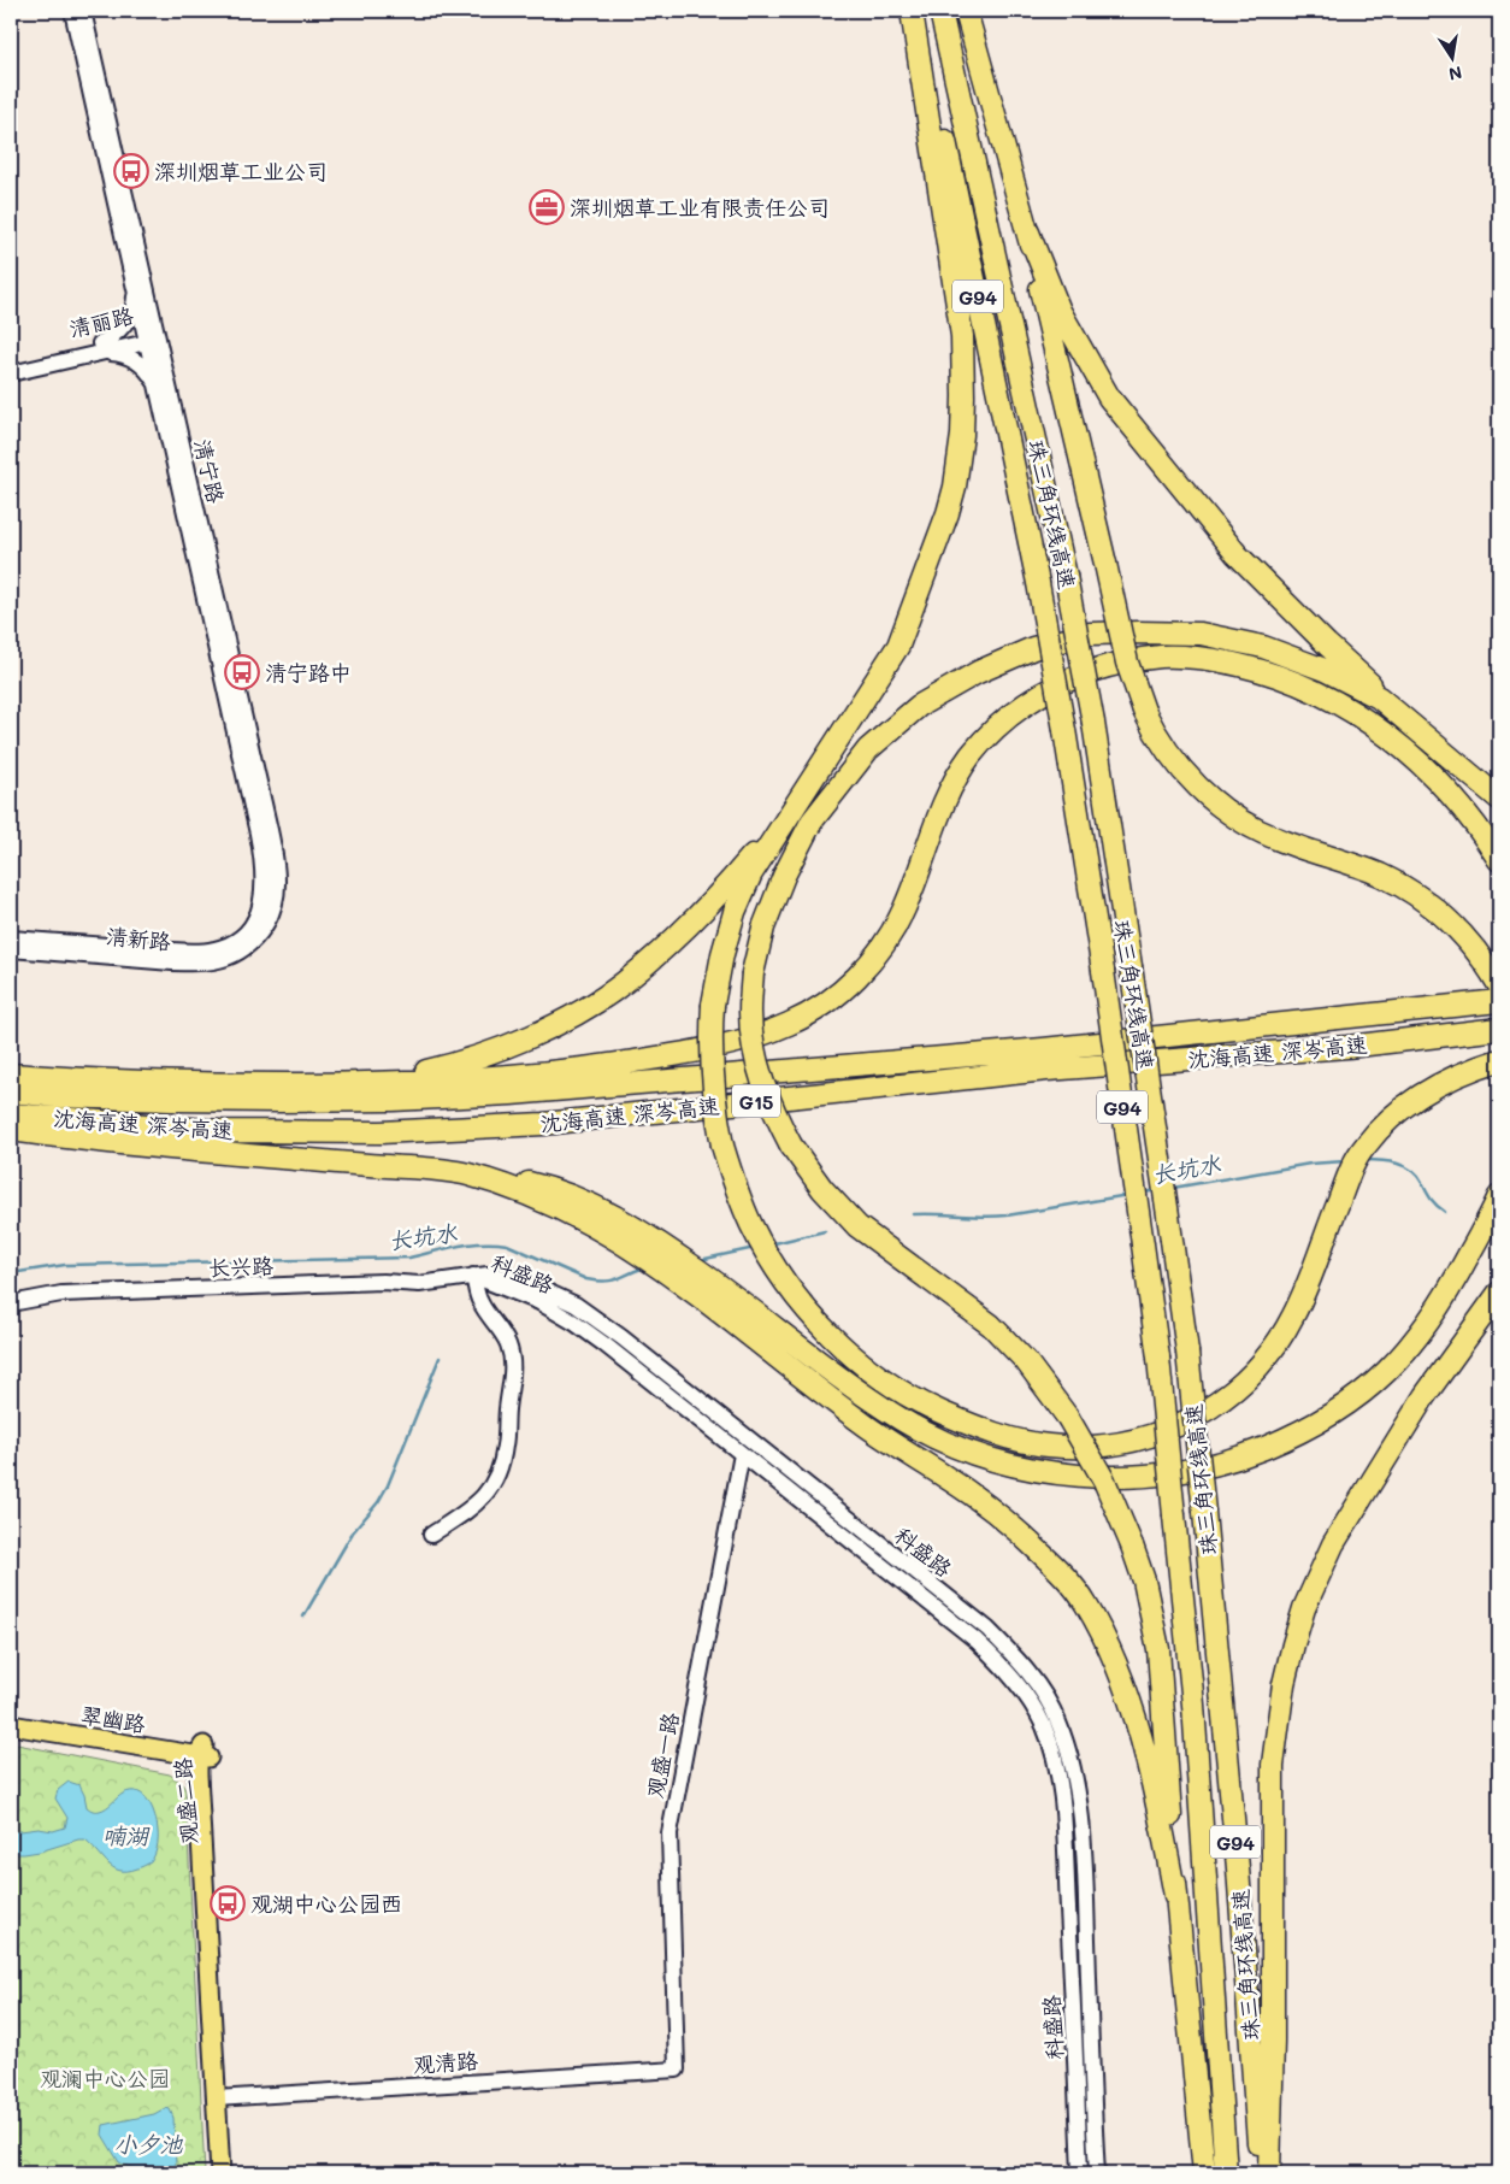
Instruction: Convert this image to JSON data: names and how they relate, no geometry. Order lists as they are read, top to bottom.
{
  "streets": {
    "highway": [
      "G94",
      "珠三角环线高速",
      "沈海高速 深岑高速",
      "G15"
    ],
    "main road": ["翠幽路", "观盛二路"],
    "street": [
      "清丽路",
      "清宁路",
      "清新路",
      "长兴路",
      "科盛路",
      "观盛一路",
      "观清路"
    ]
  },
  "crossings": [
    ["清丽路", "清宁路"],
    ["清宁路", "清新路"],
    ["长兴路", "科盛路"],
    ["科盛路", "观盛一路"],
    ["翠幽路", "观盛二路"],
    ["观盛一路", "观清路"],
    ["观盛二路", "观清路"]
  ],
  "water": ["长坑水", "喃湖", "小夕池"],
  "parks": ["观澜中心公园"],
  "places": {
    "bus stop": ["深圳烟草工业公司", "清宁路中", "观湖中心公园西"],
    "office": ["深圳烟草工业有限责任公司"]
  },
  "north": "bottom"
}
